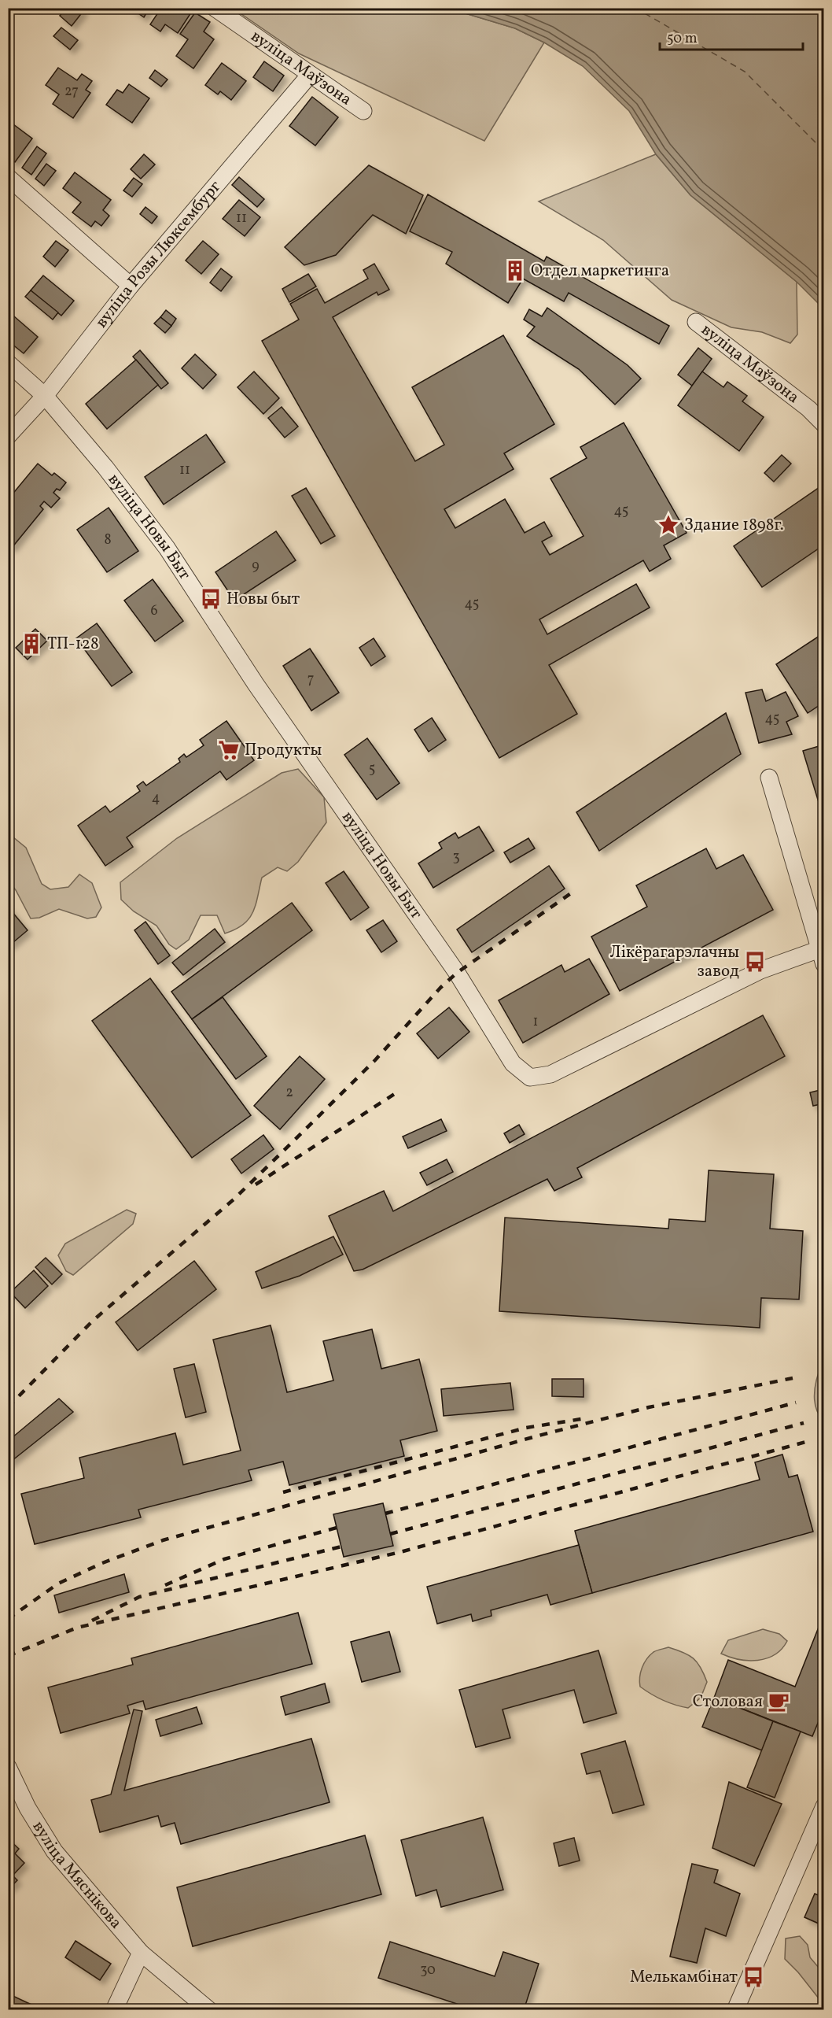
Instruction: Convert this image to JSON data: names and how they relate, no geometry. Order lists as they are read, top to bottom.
{
  "streets": {
    "street": [
      "вуліца Маўзона",
      "вуліца Розы Люксембург",
      "вуліца Новы Быт",
      "вуліца Мяснікова"
    ]
  },
  "crossings": [
    ["вуліца Маўзона", "вуліца Розы Люксембург"],
    ["вуліца Розы Люксембург", "вуліца Новы Быт"]
  ],
  "places": {
    "building": ["Отдел маркетинга", "ТП-128"],
    "place": ["Здание 1898г."],
    "bus stop": ["Новы быт", "Лікёрагарэлачны завод", "Мелькамбінат"],
    "supermarket": ["Продукты"],
    "cafe": ["Столовая"]
  },
  "house_numbers": [
    "27",
    "11",
    "11",
    "45",
    "8",
    "9",
    "45",
    "6",
    "7",
    "45",
    "5",
    "4",
    "3",
    "1",
    "2",
    "30"
  ],
  "scale_bar": "50 m"
}
